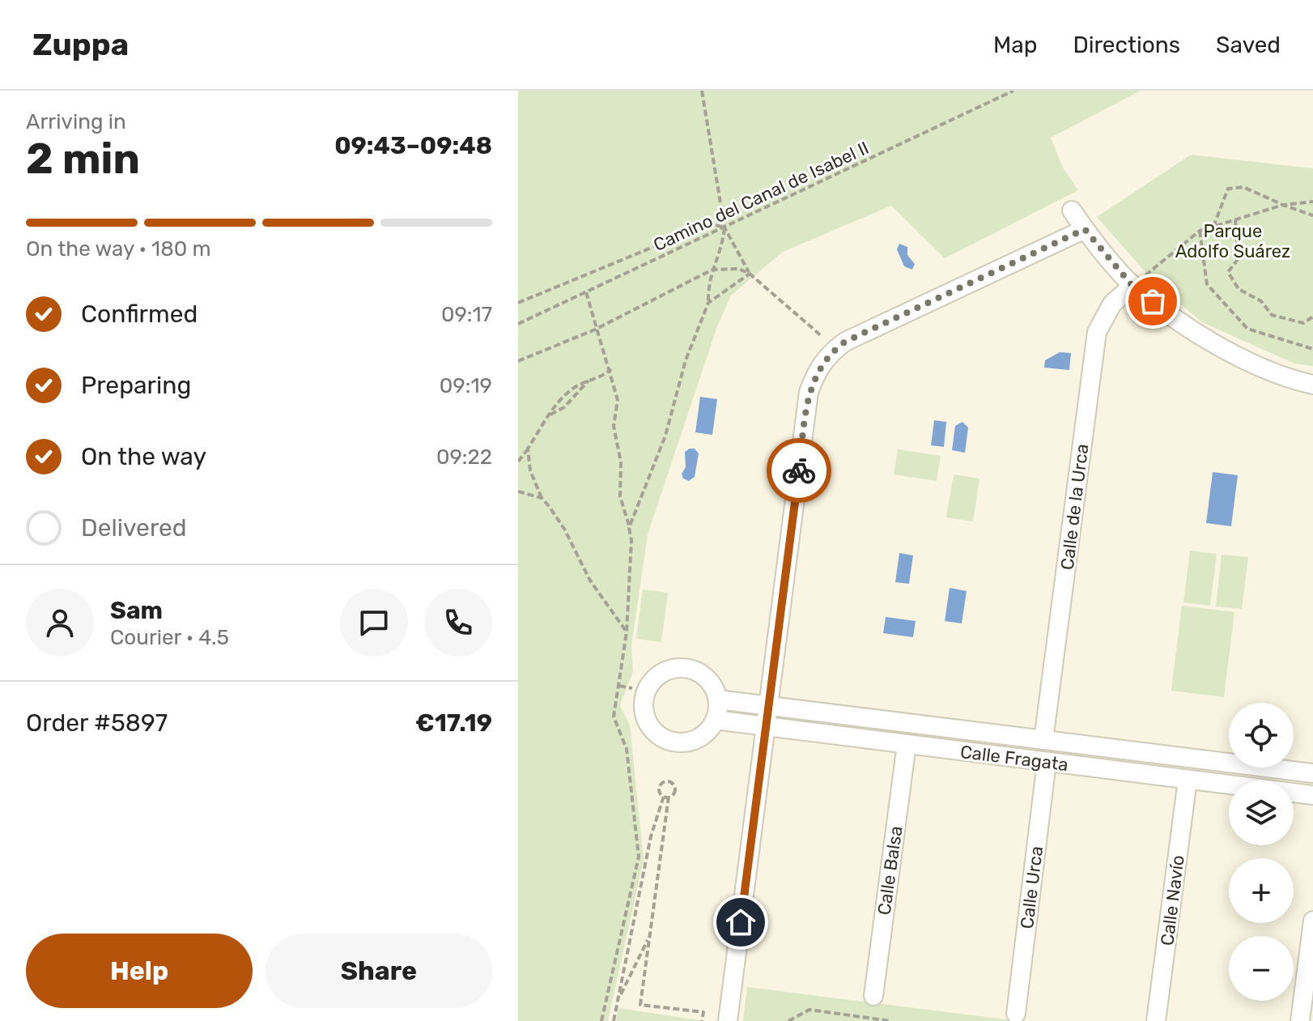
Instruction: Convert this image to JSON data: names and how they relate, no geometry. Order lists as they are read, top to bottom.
{
  "streets": {
    "street": [
      "Calle de la Urca",
      "Calle Fragata",
      "Calle Balsa",
      "Calle Urca",
      "Calle Navío"
    ],
    "path": ["Camino del Canal de Isabel II"]
  },
  "crossings": [
    ["Calle de la Urca", "Calle Fragata"],
    ["Calle Fragata", "Calle Balsa"],
    ["Calle Fragata", "Calle Urca"],
    ["Calle Fragata", "Calle Navío"]
  ],
  "parks": ["Parque Adolfo Suárez"],
  "page": {
    "header": "Zuppa",
    "nav": ["Map", "Directions", "Saved"],
    "heading": ["2 min", "Arriving in", "09:43–09:48"],
    "panel": [
      "Sam",
      "Courier · 4.5",
      "Order #5897",
      "€17.19"
    ],
    "bar": "On the way · 180 m",
    "list": [
      ["Confirmed", "09:17"],
      ["Preparing", "09:19"],
      ["On the way", "09:22"],
      "Delivered"
    ],
    "map_buttons": ["+", "−"],
    "buttons": ["Help", "Share"]
  }
}
